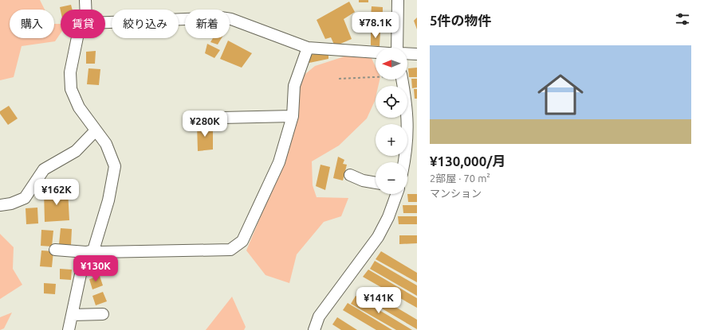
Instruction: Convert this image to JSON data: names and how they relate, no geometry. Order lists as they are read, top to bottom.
{
  "north": "left",
  "page": {
    "heading": "5件の物件",
    "chip": [
      "購入",
      "賃貸",
      "絞り込み",
      "新着"
    ],
    "price": [
      "¥78.1K",
      "¥280K",
      "¥162K",
      "¥130K",
      "¥141K"
    ],
    "list": [
      {
        "name": "¥130,000/月",
        "note": "2部屋 · 70 m² · マンション"
      }
    ],
    "map_buttons": ["+", "−"]
  }
}
